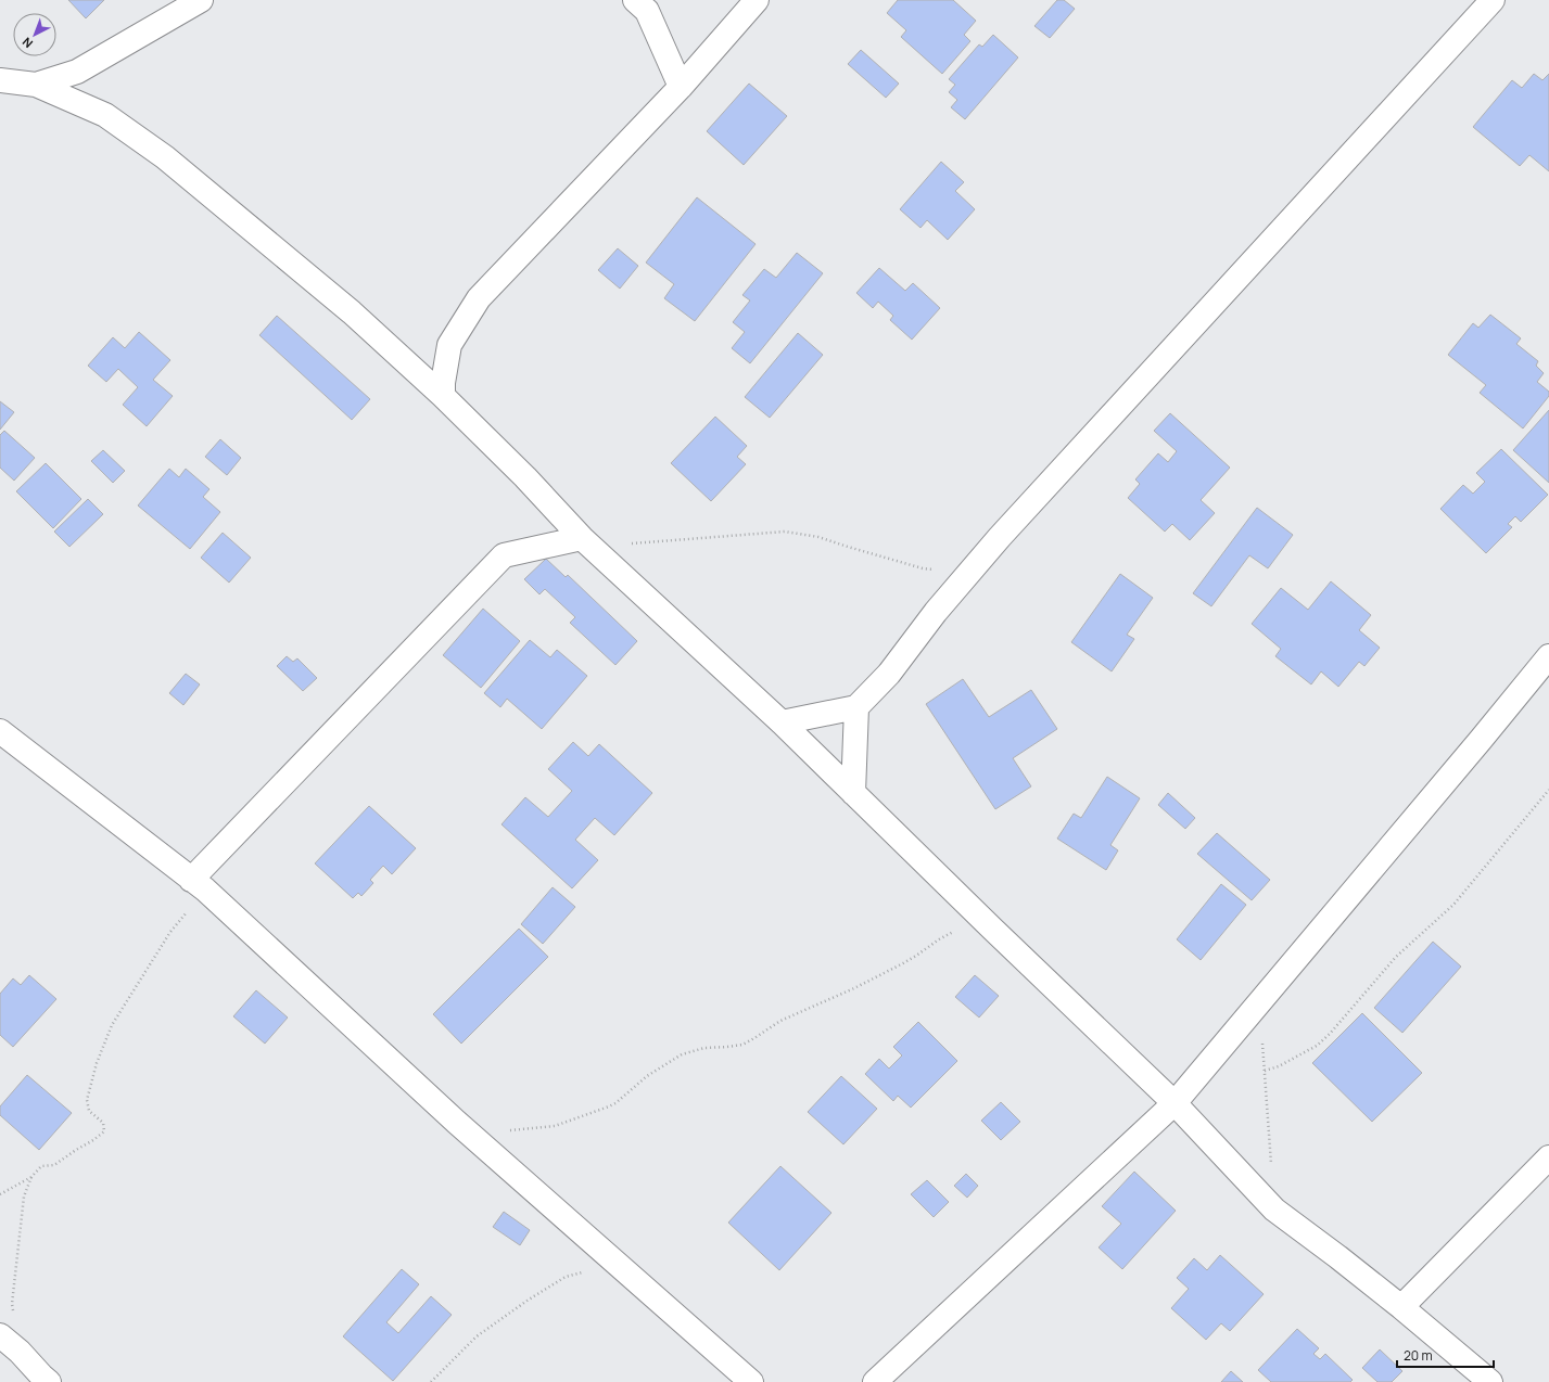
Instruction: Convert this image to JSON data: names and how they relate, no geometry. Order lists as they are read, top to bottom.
{
  "scale_bar": "20 m",
  "north": "bottom left"
}
